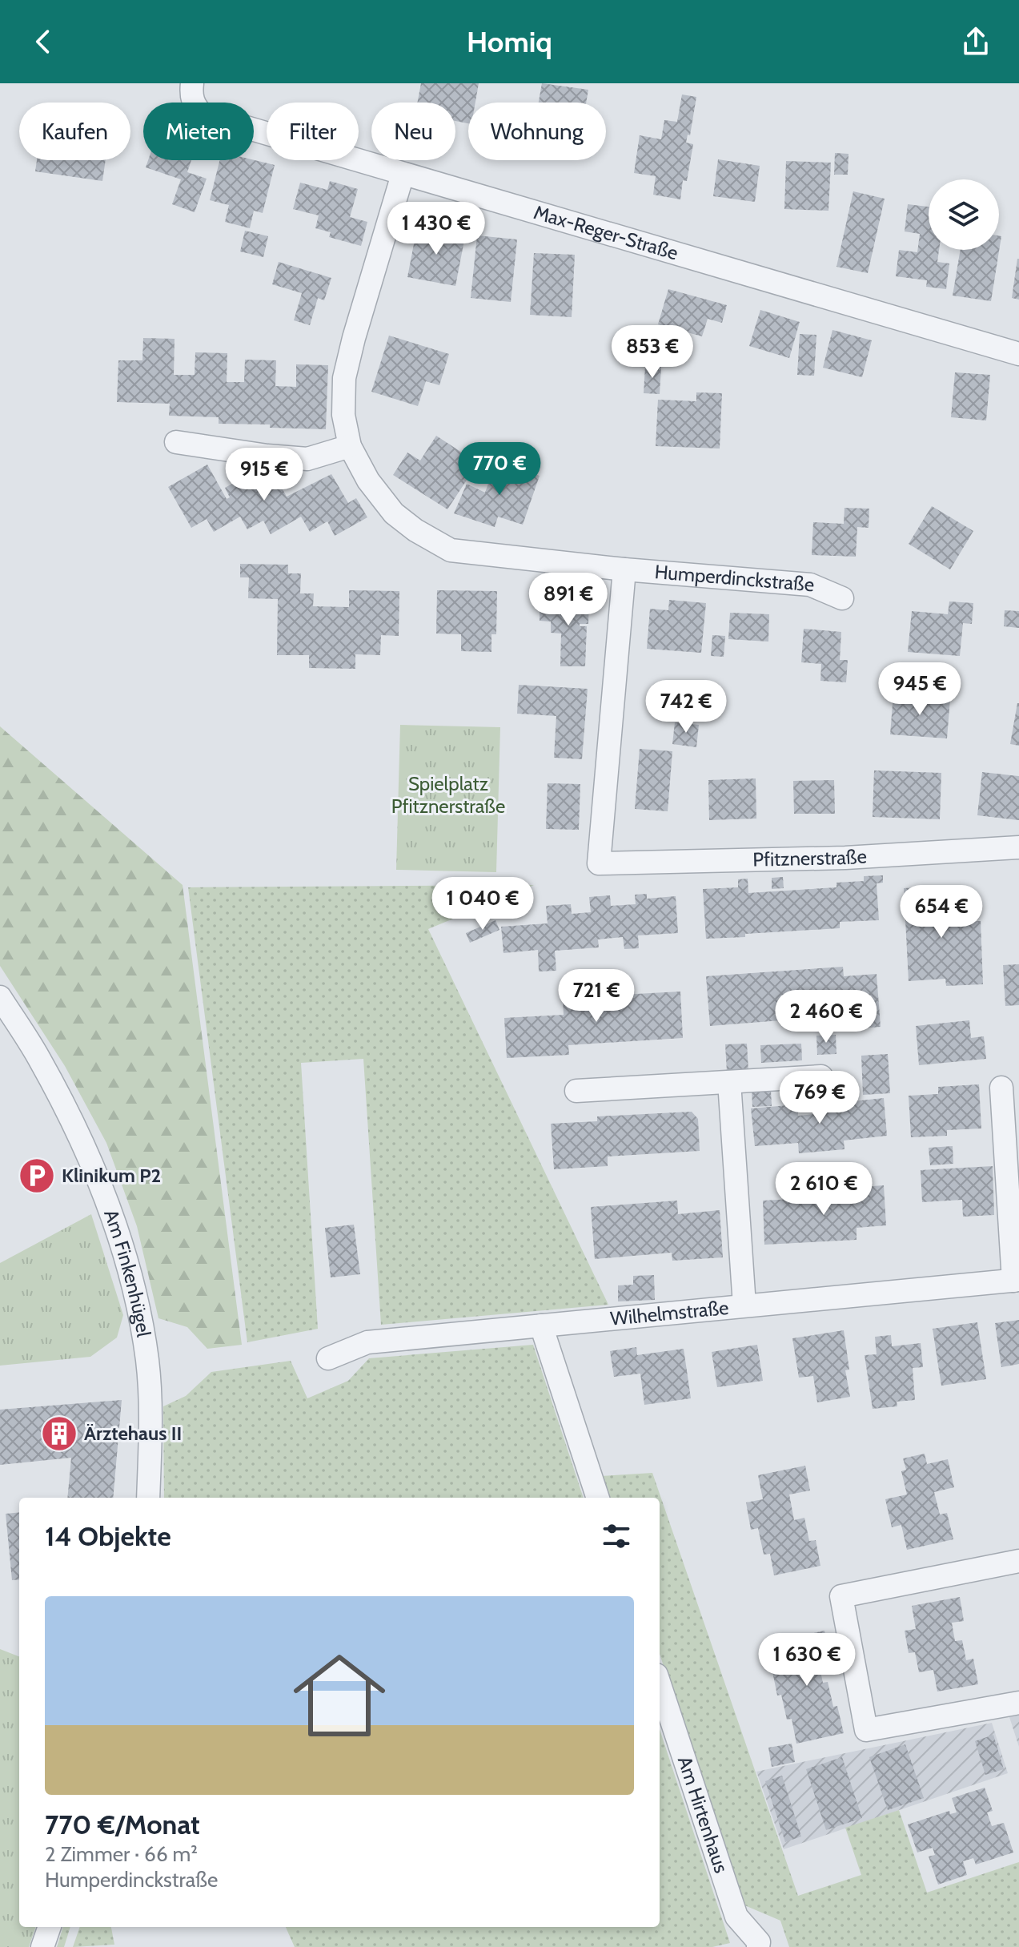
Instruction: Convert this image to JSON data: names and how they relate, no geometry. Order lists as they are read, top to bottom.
{
  "streets": {
    "street": [
      "Max-Reger-Straße",
      "Humperdinckstraße",
      "Pfitznerstraße",
      "Am Finkenhügel",
      "Wilhelmstraße",
      "Am Hirtenhaus"
    ]
  },
  "crossings": [
    ["Max-Reger-Straße", "Humperdinckstraße"],
    ["Humperdinckstraße", "Pfitznerstraße"]
  ],
  "parks": ["Spielplatz Pfitznerstraße"],
  "places": {
    "parking": ["Klinikum P2"],
    "building": ["Ärztehaus II"]
  },
  "page": {
    "header": "Homiq",
    "chip": [
      "Kaufen",
      "Mieten",
      "Filter",
      "Neu",
      "Wohnung"
    ],
    "price": [
      "1 430 €",
      "853 €",
      "770 €",
      "915 €",
      "891 €",
      "945 €",
      "742 €",
      "1 040 €",
      "654 €",
      "721 €",
      "2 460 €",
      "769 €",
      "2 610 €",
      "1 630 €"
    ],
    "heading": "14 Objekte",
    "list": [
      {
        "name": "770 €/Monat",
        "note": "2 Zimmer · 66 m² · Humperdinckstraße"
      }
    ]
  }
}
